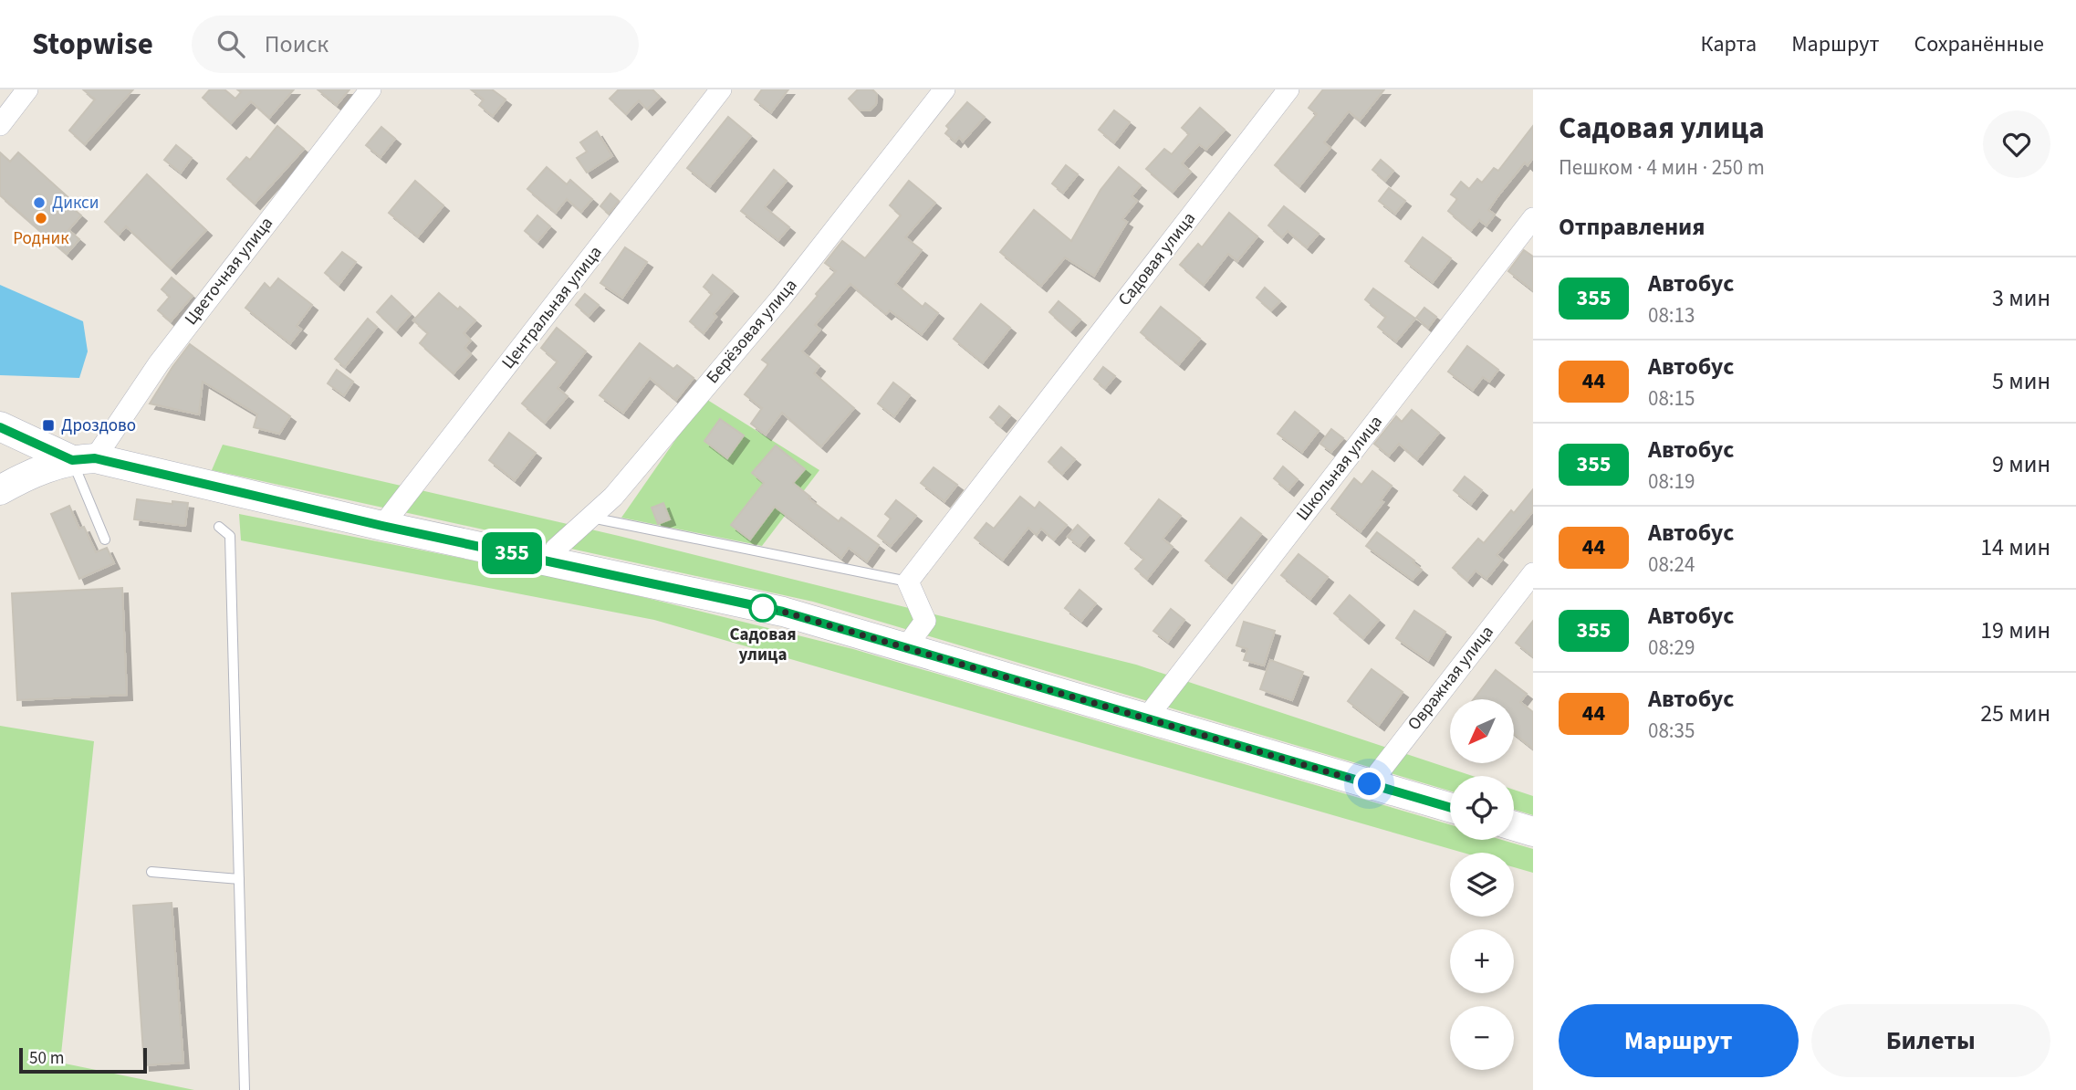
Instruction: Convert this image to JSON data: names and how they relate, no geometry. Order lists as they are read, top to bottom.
{
  "streets": {
    "street": [
      "Садовая улица",
      "Цветочная улица",
      "Центральная улица",
      "Берёзовая улица",
      "Школьная улица",
      "Овражная улица"
    ]
  },
  "places": {
    "other": ["Дикси", "Родник", "Садовая улица"],
    "transit": ["Дроздово"]
  },
  "lines": ["bus line 355"],
  "scale_bar": "50 m",
  "north": "bottom left",
  "page": {
    "header": "Stopwise",
    "search": "Поиск",
    "nav": ["Карта", "Маршрут", "Сохранённые"],
    "on_map": "355",
    "heading": [
      ["Садовая улица", "Пешком · 4 мин · 250 m"],
      "Отправления"
    ],
    "list": [
      {
        "mark": "355",
        "name": "Автобус",
        "note": "08:13",
        "value": "3 мин"
      },
      {
        "mark": "44",
        "name": "Автобус",
        "note": "08:15",
        "value": "5 мин"
      },
      {
        "mark": "355",
        "name": "Автобус",
        "note": "08:19",
        "value": "9 мин"
      },
      {
        "mark": "44",
        "name": "Автобус",
        "note": "08:24",
        "value": "14 мин"
      },
      {
        "mark": "355",
        "name": "Автобус",
        "note": "08:29",
        "value": "19 мин"
      },
      {
        "mark": "44",
        "name": "Автобус",
        "note": "08:35",
        "value": "25 мин"
      }
    ],
    "map_buttons": ["+", "−"],
    "buttons": ["Маршрут", "Билеты"],
    "scale": "50 m"
  }
}
